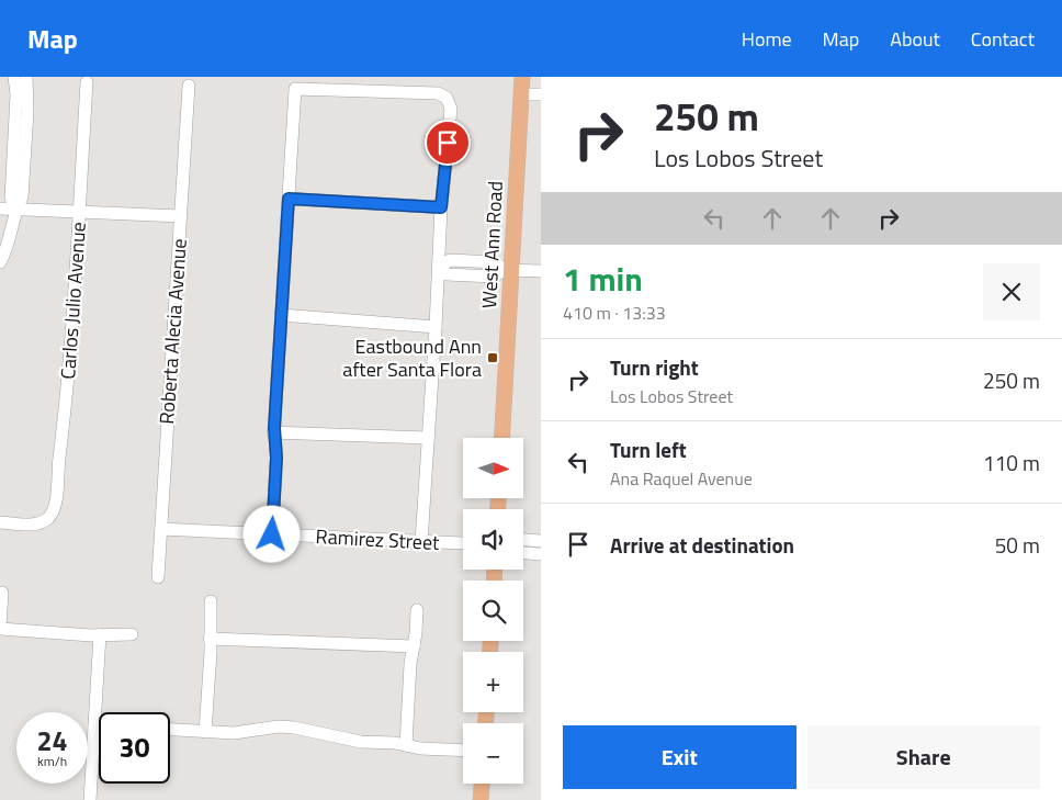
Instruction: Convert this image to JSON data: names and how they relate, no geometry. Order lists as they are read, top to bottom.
{
  "streets": {
    "main road": ["West Ann Road"],
    "street": ["Carlos Julio Avenue", "Roberta Alecia Avenue", "Ramirez Street"]
  },
  "crossings": [
    ["Roberta Alecia Avenue", "Ramirez Street"]
  ],
  "places": {
    "transit": ["Eastbound Ann after Santa Flora"]
  },
  "north": "right",
  "page": {
    "header": "Map",
    "nav": [
      "Home",
      "Map",
      "About",
      "Contact"
    ],
    "turn": ["250 m", "Los Lobos Street"],
    "heading": ["1 min", "410 m · 13:33"],
    "list": [
      {
        "name": "Turn right",
        "note": "Los Lobos Street",
        "value": "250 m"
      },
      {
        "name": "Turn left",
        "note": "Ana Raquel Avenue",
        "value": "110 m"
      },
      {
        "name": "Arrive at destination",
        "value": "50 m"
      }
    ],
    "map_buttons": ["+", "−"],
    "speed": "24 km/h",
    "limit": "30",
    "buttons": ["Exit", "Share"]
  }
}
